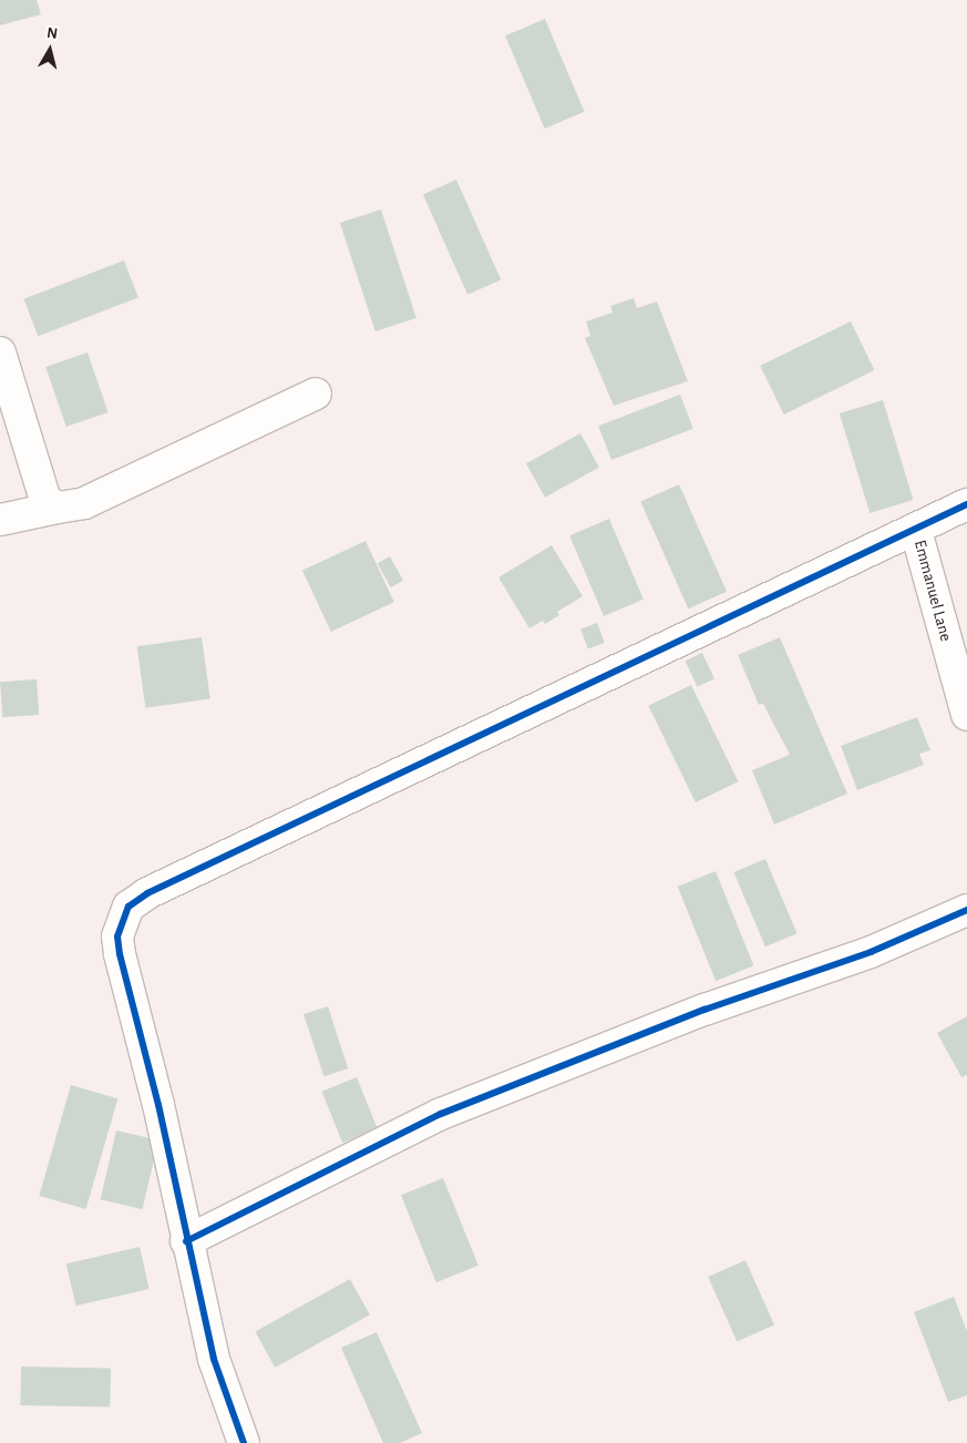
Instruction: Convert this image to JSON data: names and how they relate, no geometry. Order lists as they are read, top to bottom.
{
  "streets": {
    "street": ["Emmanuel Lane"]
  },
  "north": "top"
}
